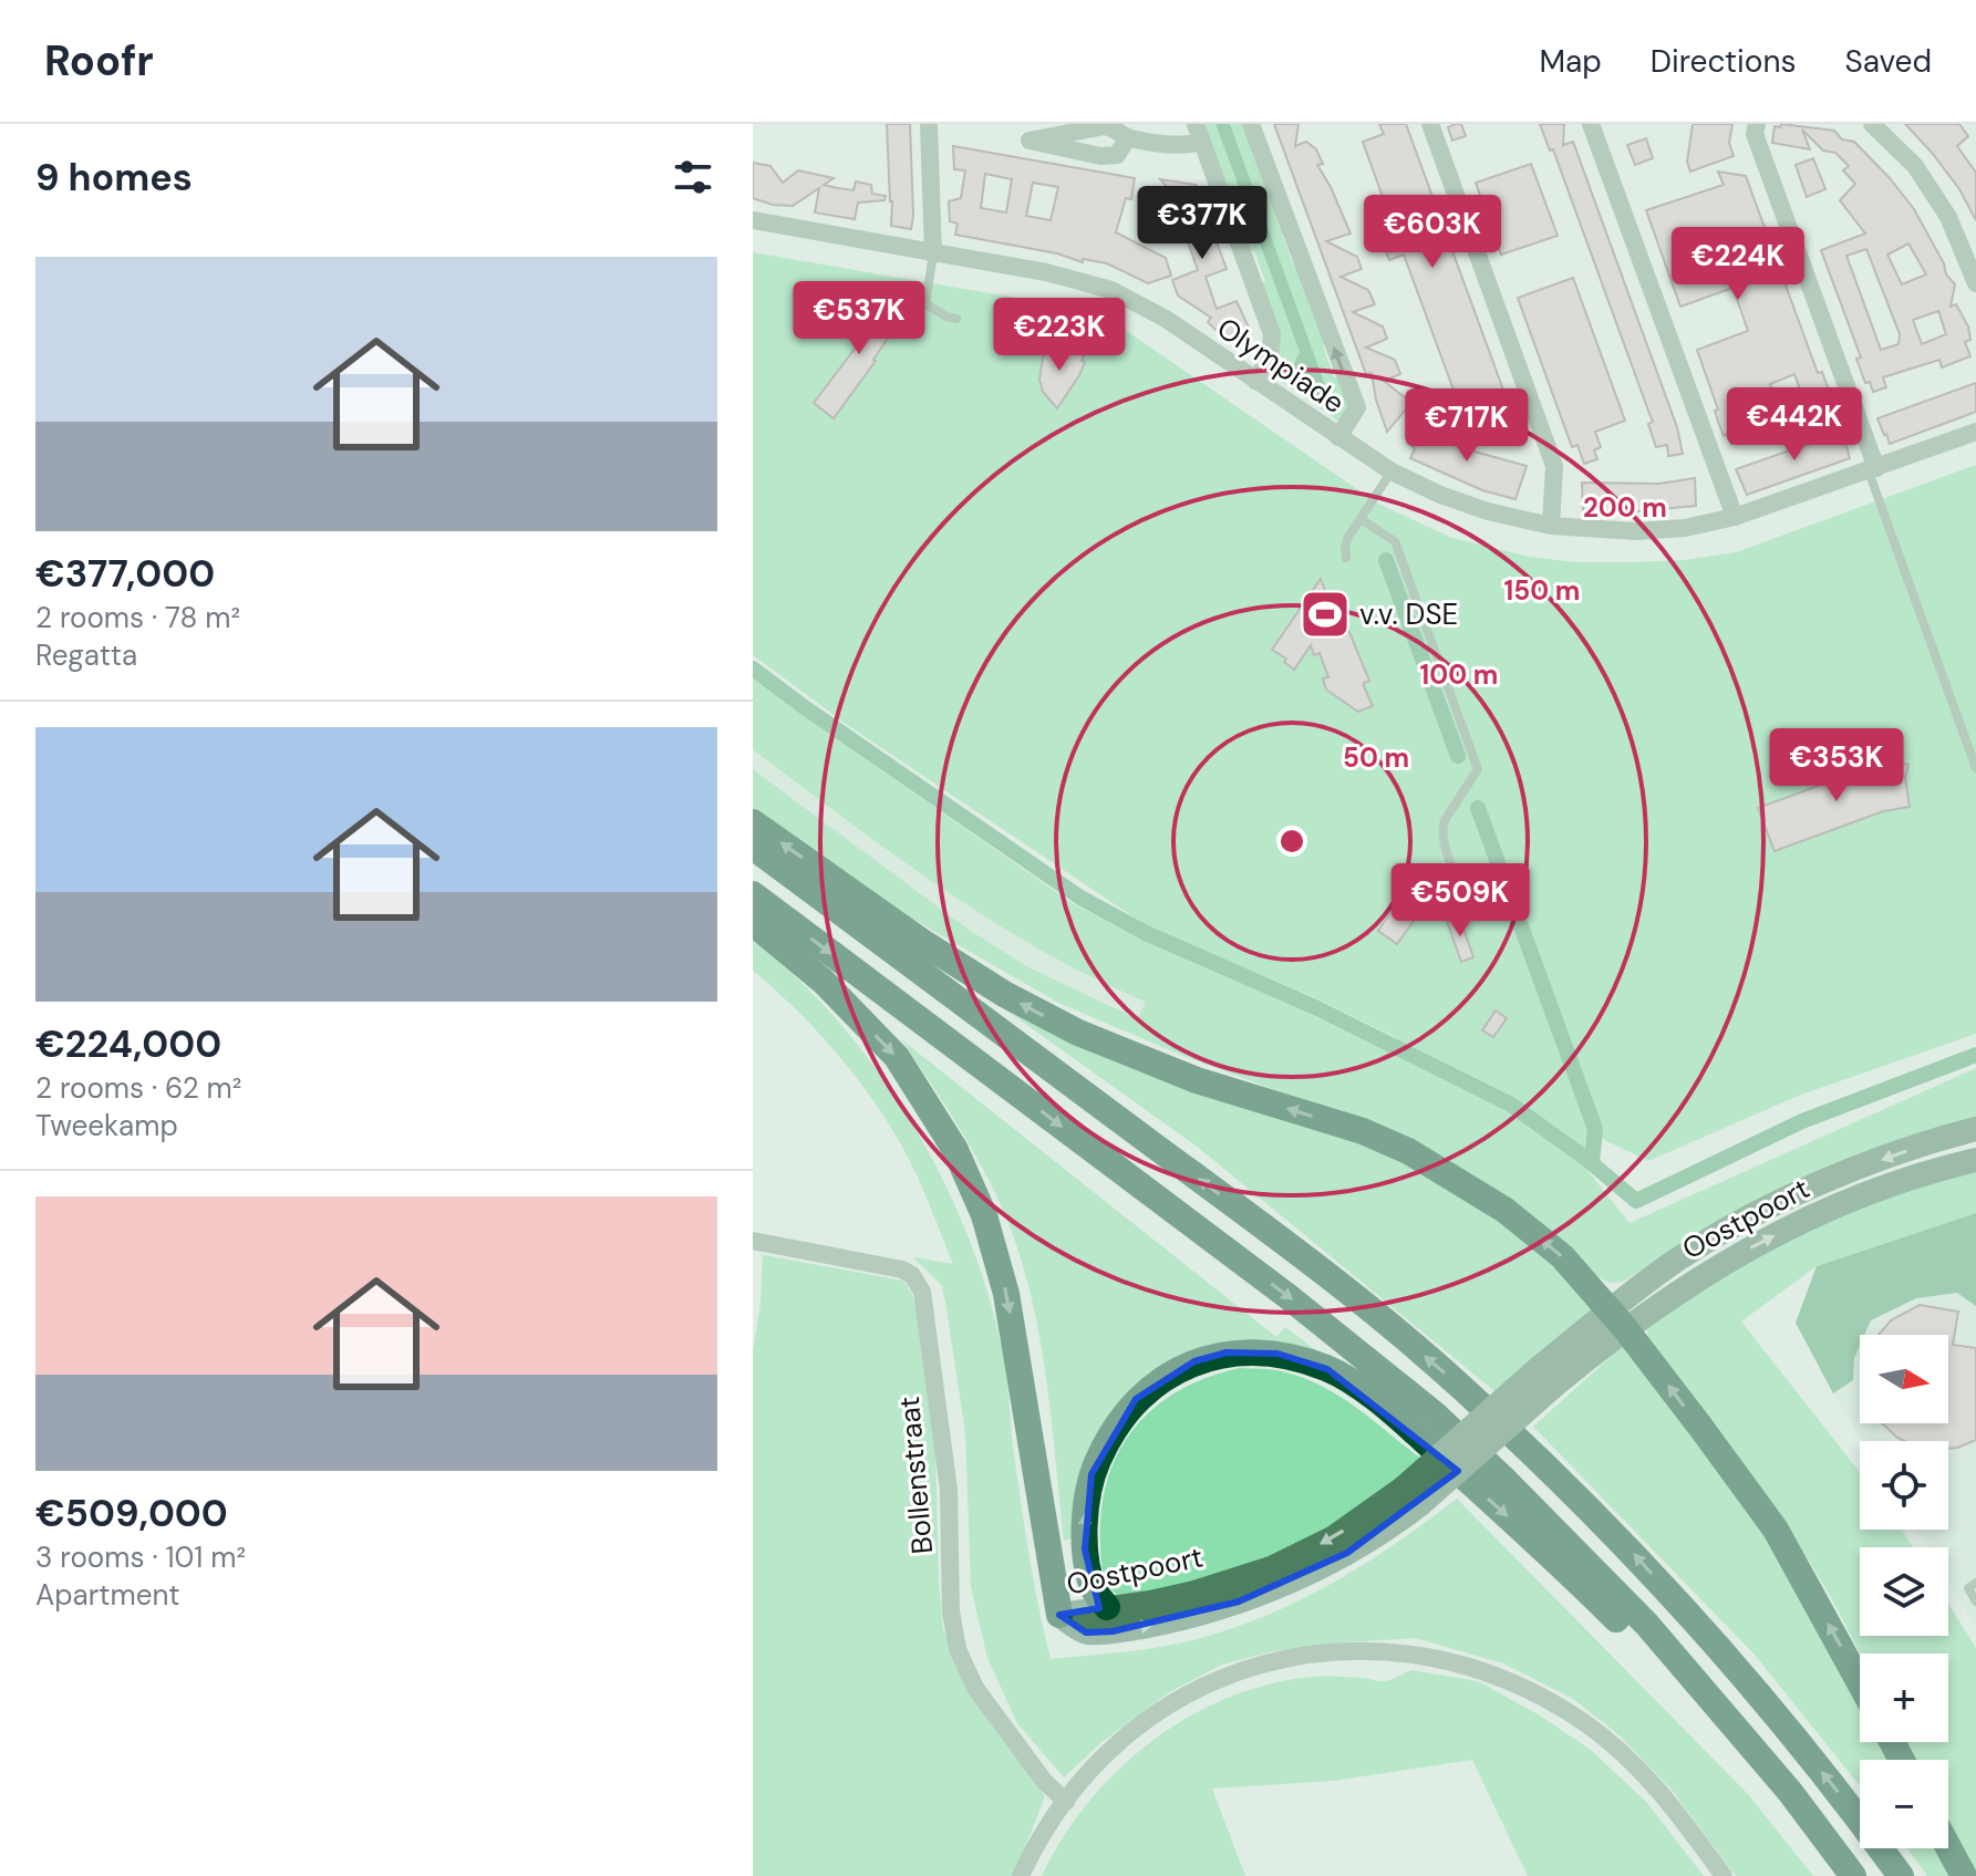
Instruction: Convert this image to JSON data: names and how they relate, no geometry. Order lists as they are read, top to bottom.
{
  "streets": {
    "main road": ["Oostpoort"],
    "street": ["Olympiade", "Bollenstraat"]
  },
  "places": {
    "sports": ["v.v. DSE"]
  },
  "north": "right",
  "page": {
    "header": "Roofr",
    "nav": ["Map", "Directions", "Saved"],
    "heading": "9 homes",
    "price": [
      "€377K",
      "€603K",
      "€224K",
      "€537K",
      "€223K",
      "€442K",
      "€717K",
      "€353K",
      "€509K"
    ],
    "list": [
      {
        "name": "€377,000",
        "note": "2 rooms · 78 m² · Regatta"
      },
      {
        "name": "€224,000",
        "note": "2 rooms · 62 m² · Tweekamp"
      },
      {
        "name": "€509,000",
        "note": "3 rooms · 101 m² · Apartment"
      }
    ],
    "map_buttons": ["+", "−"]
  },
  "rings": [
    "200 m",
    "150 m",
    "100 m",
    "50 m"
  ]
}
